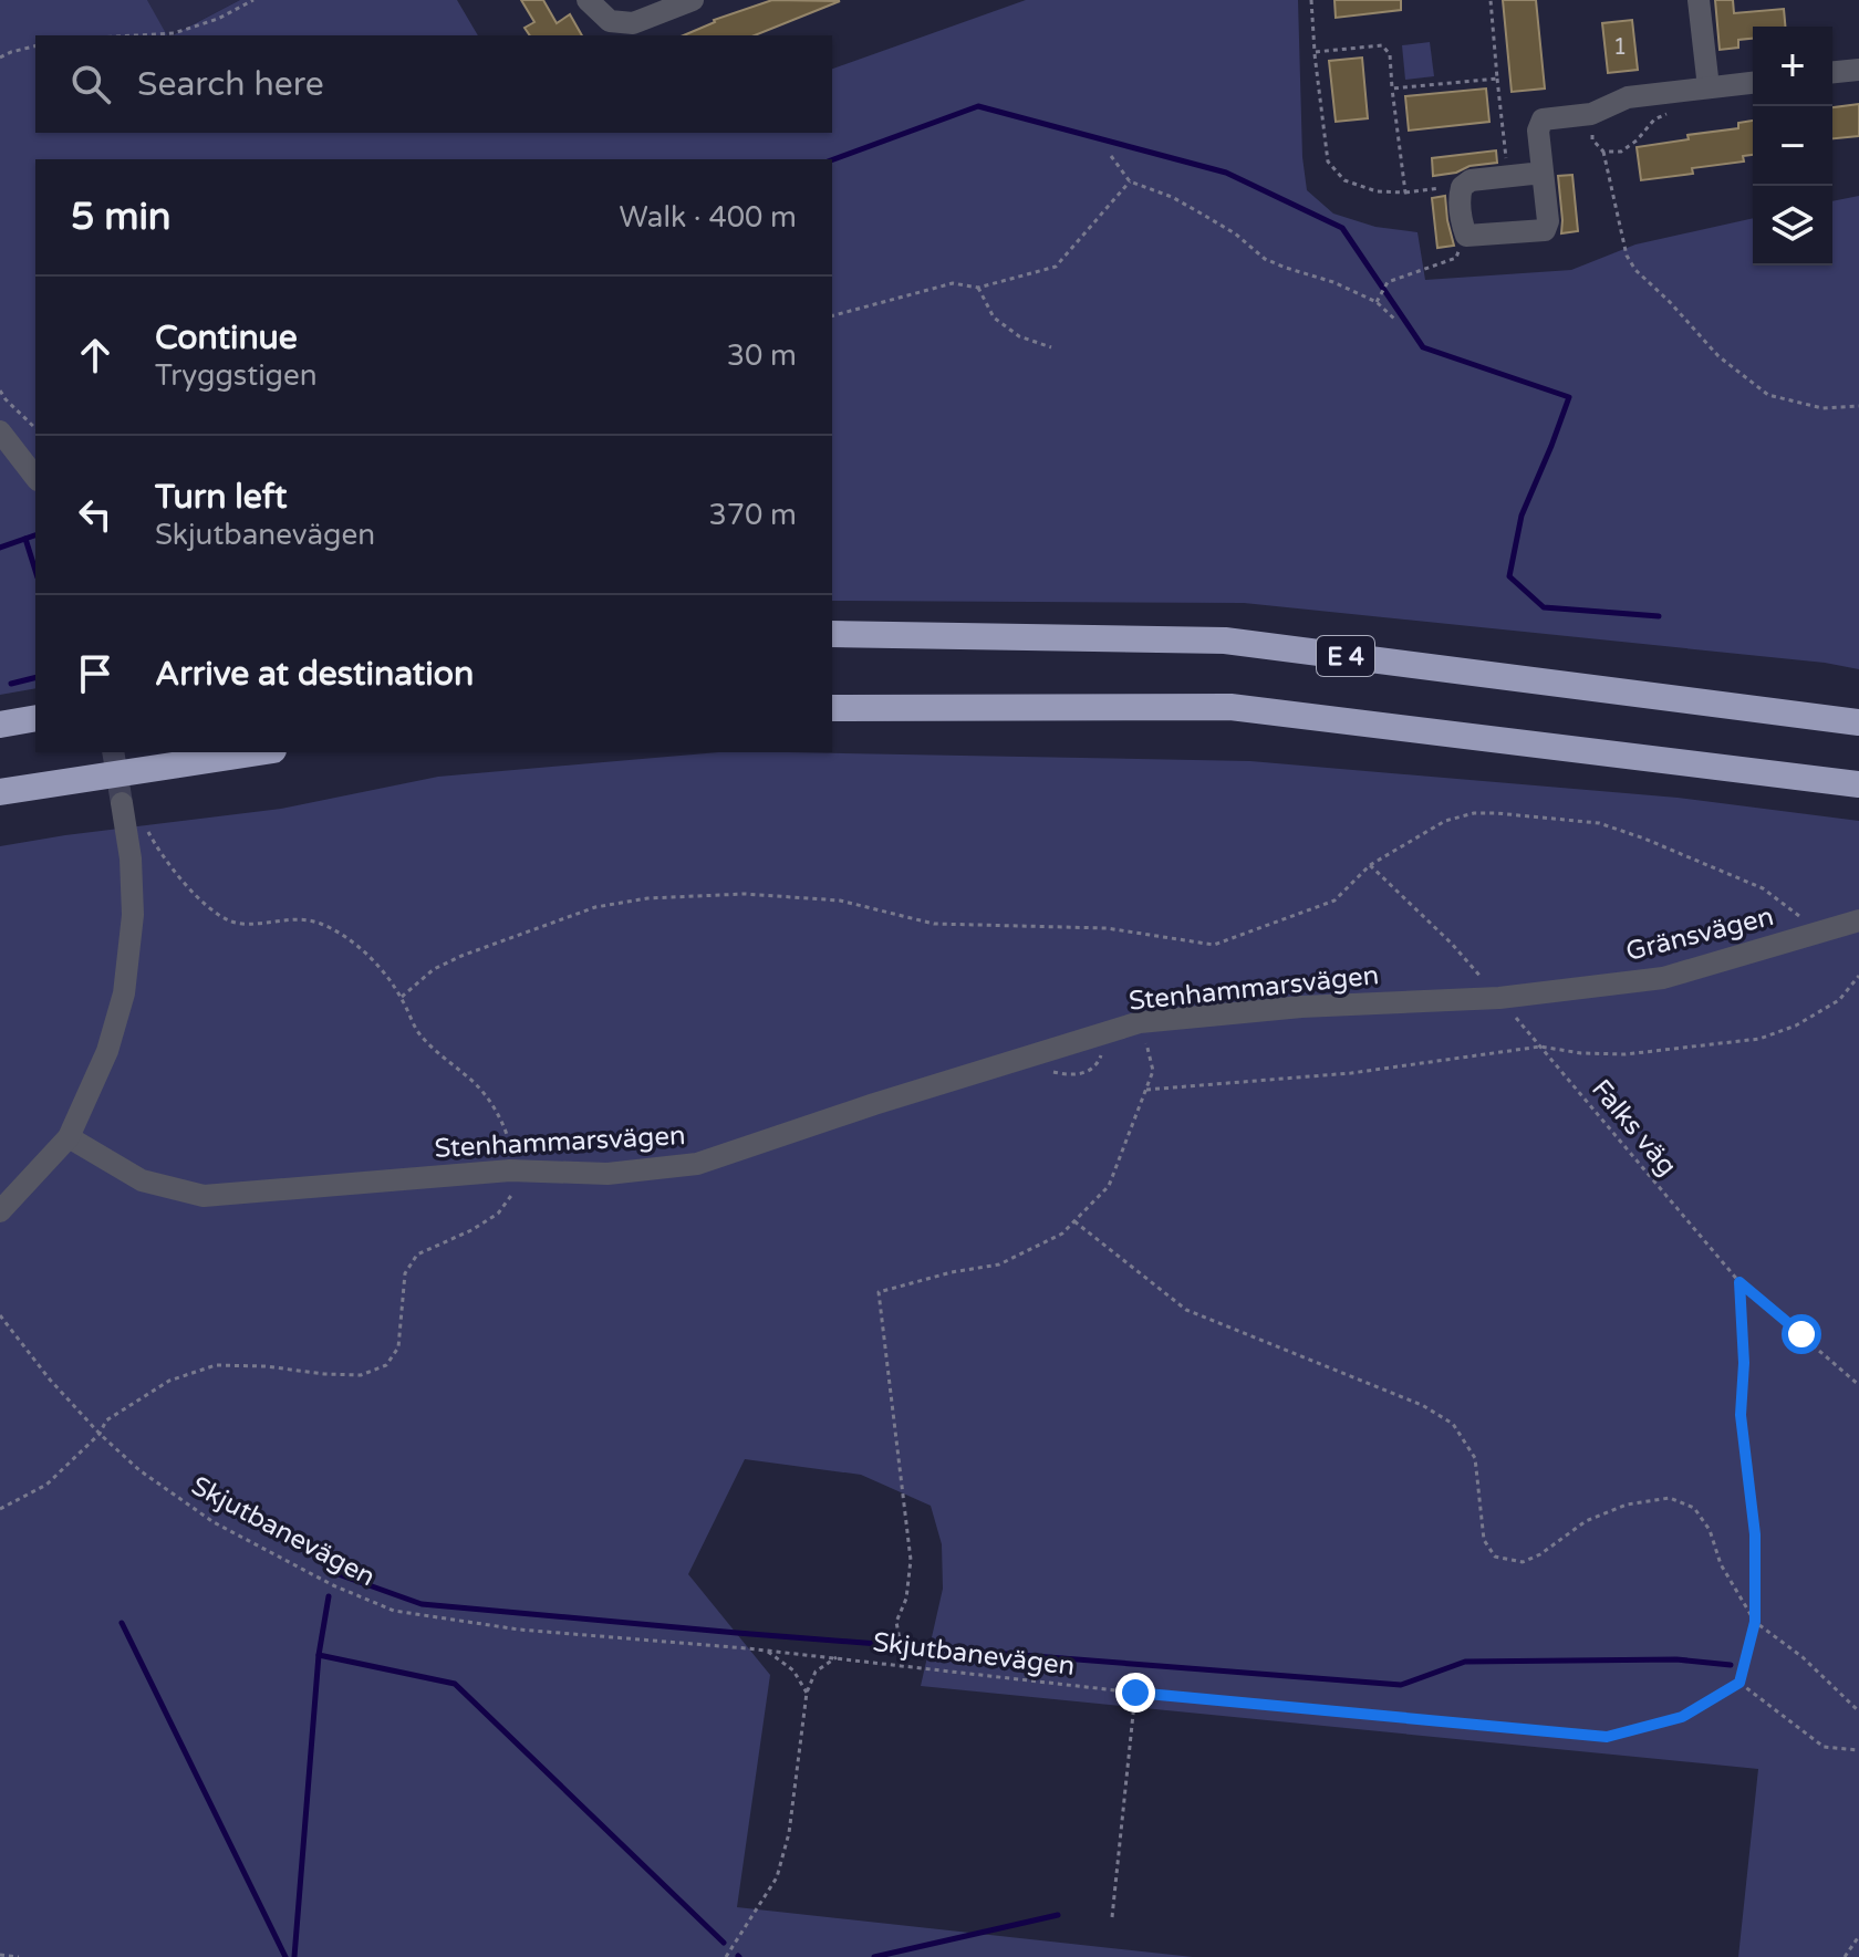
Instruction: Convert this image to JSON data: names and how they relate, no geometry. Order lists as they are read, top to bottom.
{
  "streets": {
    "highway": ["E 4"],
    "street": ["Gränsvägen", "Stenhammarsvägen"],
    "path": ["Falks väg", "Skjutbanevägen"]
  },
  "crossings": [
    ["Gränsvägen", "Stenhammarsvägen"],
    ["Gränsvägen", "Falks väg"],
    ["Stenhammarsvägen", "Falks väg"]
  ],
  "house_numbers": ["1"],
  "page": {
    "map_buttons": ["+", "−"],
    "search": "Search here",
    "heading": ["5 min", "Walk · 400 m"],
    "list": [
      ["Continue", "Tryggstigen", "30 m"],
      ["Turn left", "Skjutbanevägen", "370 m"],
      "Arrive at destination"
    ]
  }
}
